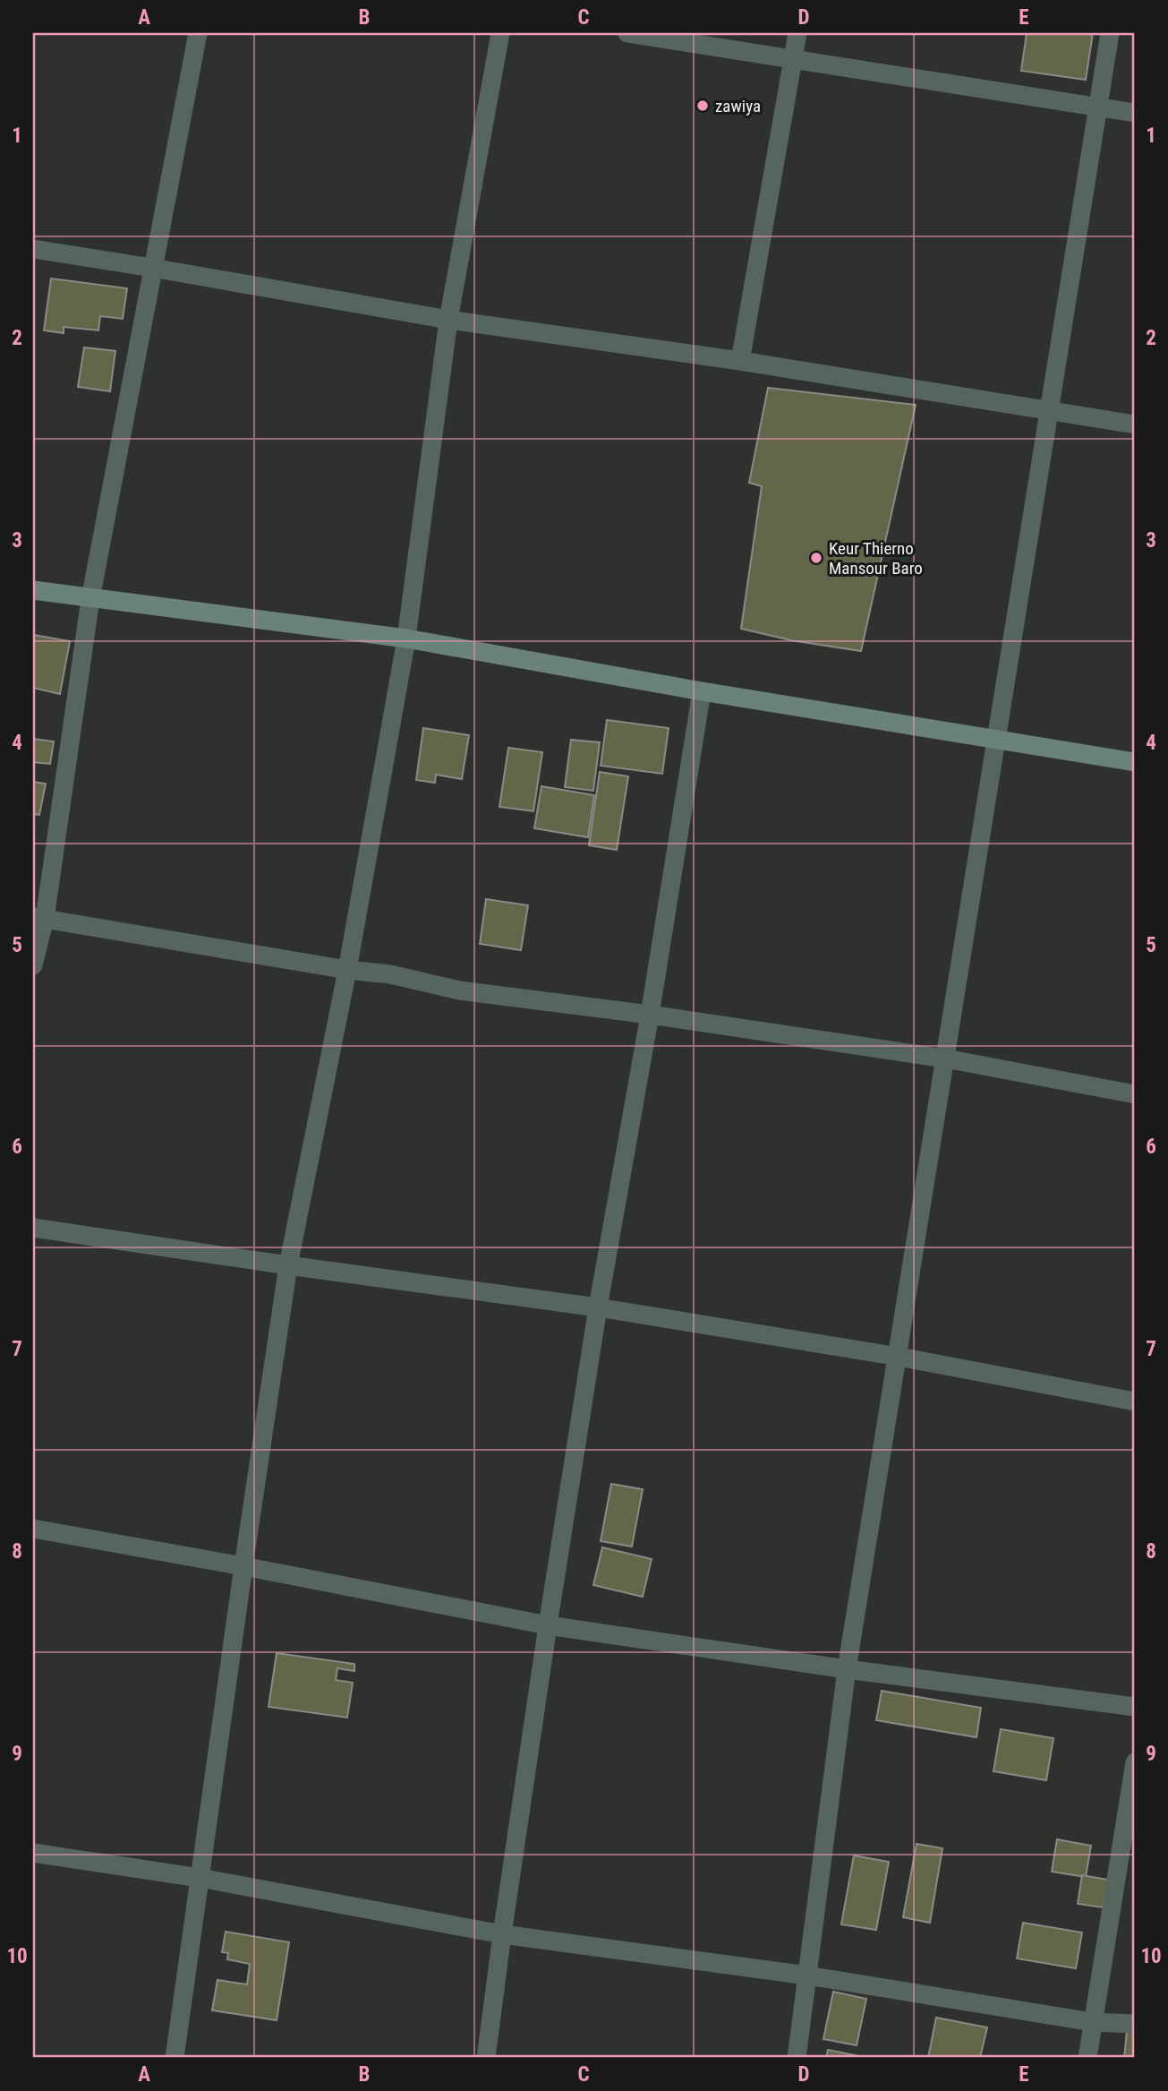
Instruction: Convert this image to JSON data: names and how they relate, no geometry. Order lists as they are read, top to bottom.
{
  "places": ["zawiya", "Keur Thierno Mansour Baro"],
  "grid": {
    "columns": [
      "A",
      "B",
      "C",
      "D",
      "E"
    ],
    "rows": [
      "1",
      "2",
      "3",
      "4",
      "5",
      "6",
      "7",
      "8",
      "9",
      "10"
    ]
  }
}
